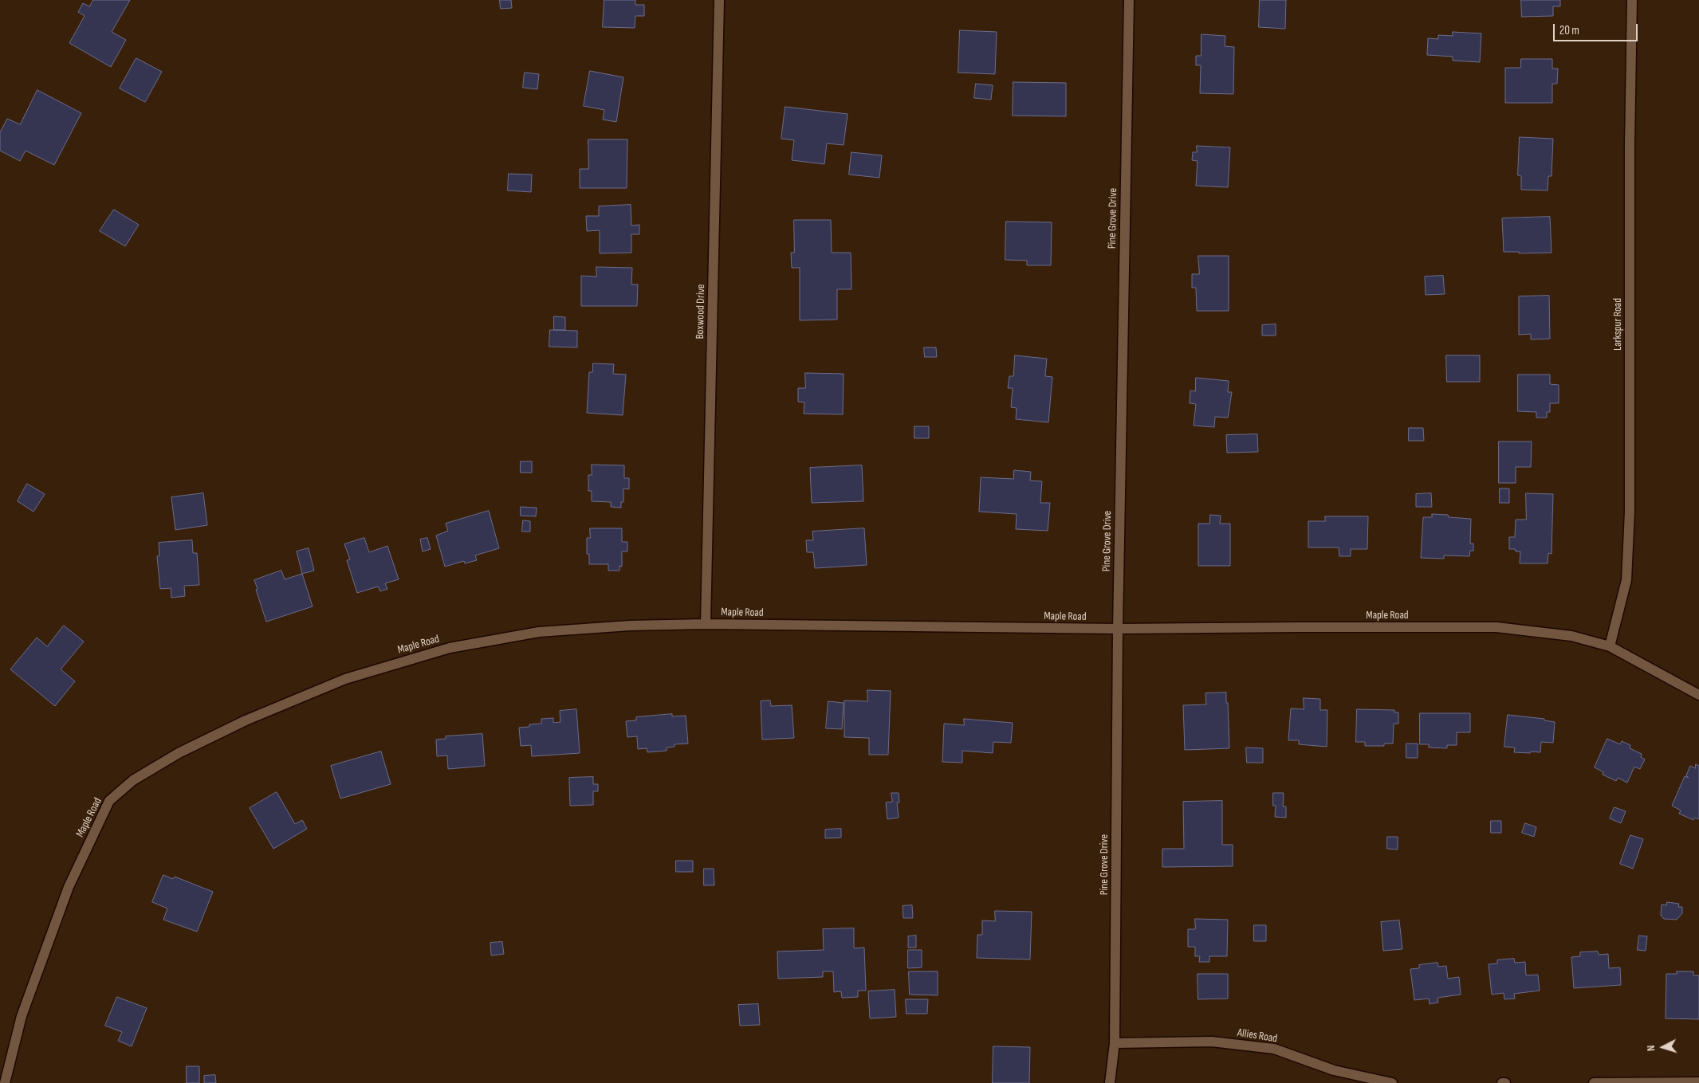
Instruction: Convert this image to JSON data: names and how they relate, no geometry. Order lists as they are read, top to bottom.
{
  "streets": {
    "street": [
      "Pine Grove Drive",
      "Boxwood Drive",
      "Larkspur Road",
      "Maple Road",
      "Allies Road"
    ]
  },
  "crossings": [
    ["Pine Grove Drive", "Maple Road"],
    ["Pine Grove Drive", "Allies Road"],
    ["Boxwood Drive", "Maple Road"],
    ["Larkspur Road", "Maple Road"]
  ],
  "scale_bar": "20 m",
  "north": "left"
}
